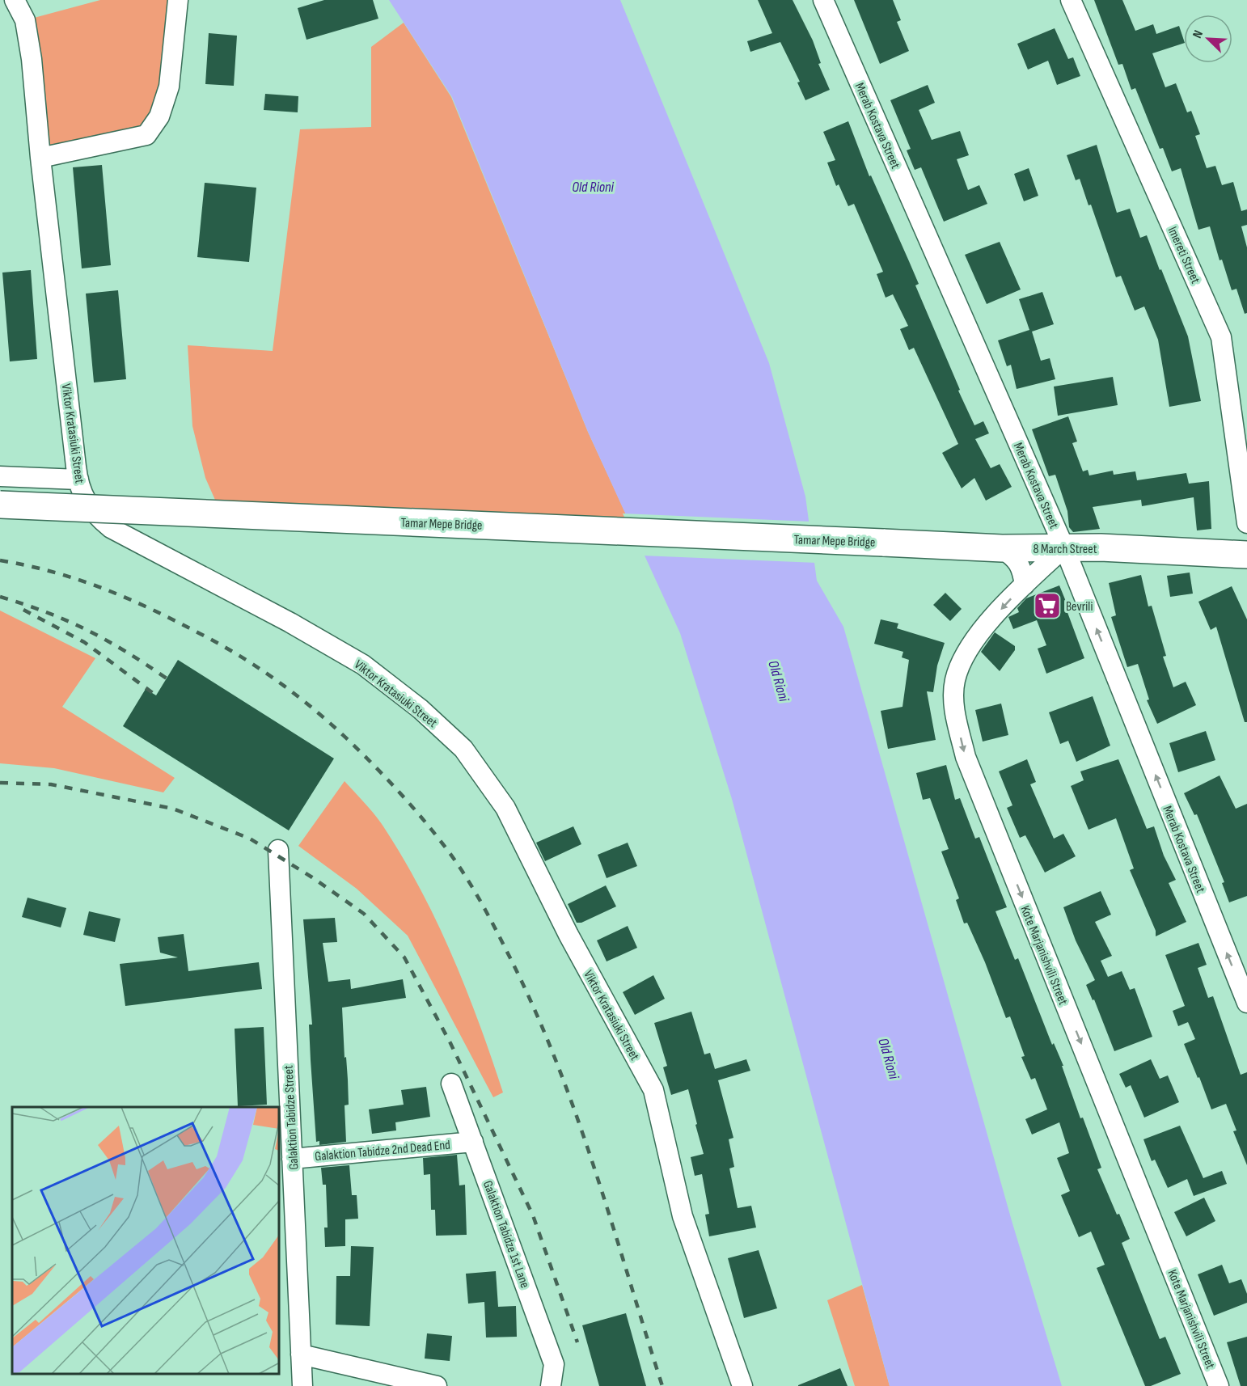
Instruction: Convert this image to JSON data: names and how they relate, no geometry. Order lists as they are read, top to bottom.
{
  "streets": {
    "highway": ["Tamar Mepe Bridge", "8 March Street"],
    "street": [
      "Merab Kostava Street",
      "Imereti Street",
      "Viktor Kratasiuki Street",
      "Kote Marjanishvili Street",
      "Galaktion Tabidze Street",
      "Galaktion Tabidze 2nd Dead End",
      "Galaktion Tabidze 1st Lane"
    ]
  },
  "crossings": [
    ["Merab Kostava Street", "8 March Street"],
    ["Merab Kostava Street", "Kote Marjanishvili Street"],
    ["Tamar Mepe Bridge", "8 March Street"],
    ["8 March Street", "Kote Marjanishvili Street"],
    ["Galaktion Tabidze Street", "Galaktion Tabidze 2nd Dead End"],
    ["Galaktion Tabidze 2nd Dead End", "Galaktion Tabidze 1st Lane"]
  ],
  "one_way": ["Merab Kostava Street", "Kote Marjanishvili Street"],
  "water": ["Old Rioni"],
  "places": {
    "supermarket": ["Bevrili"]
  },
  "north": "top left"
}
